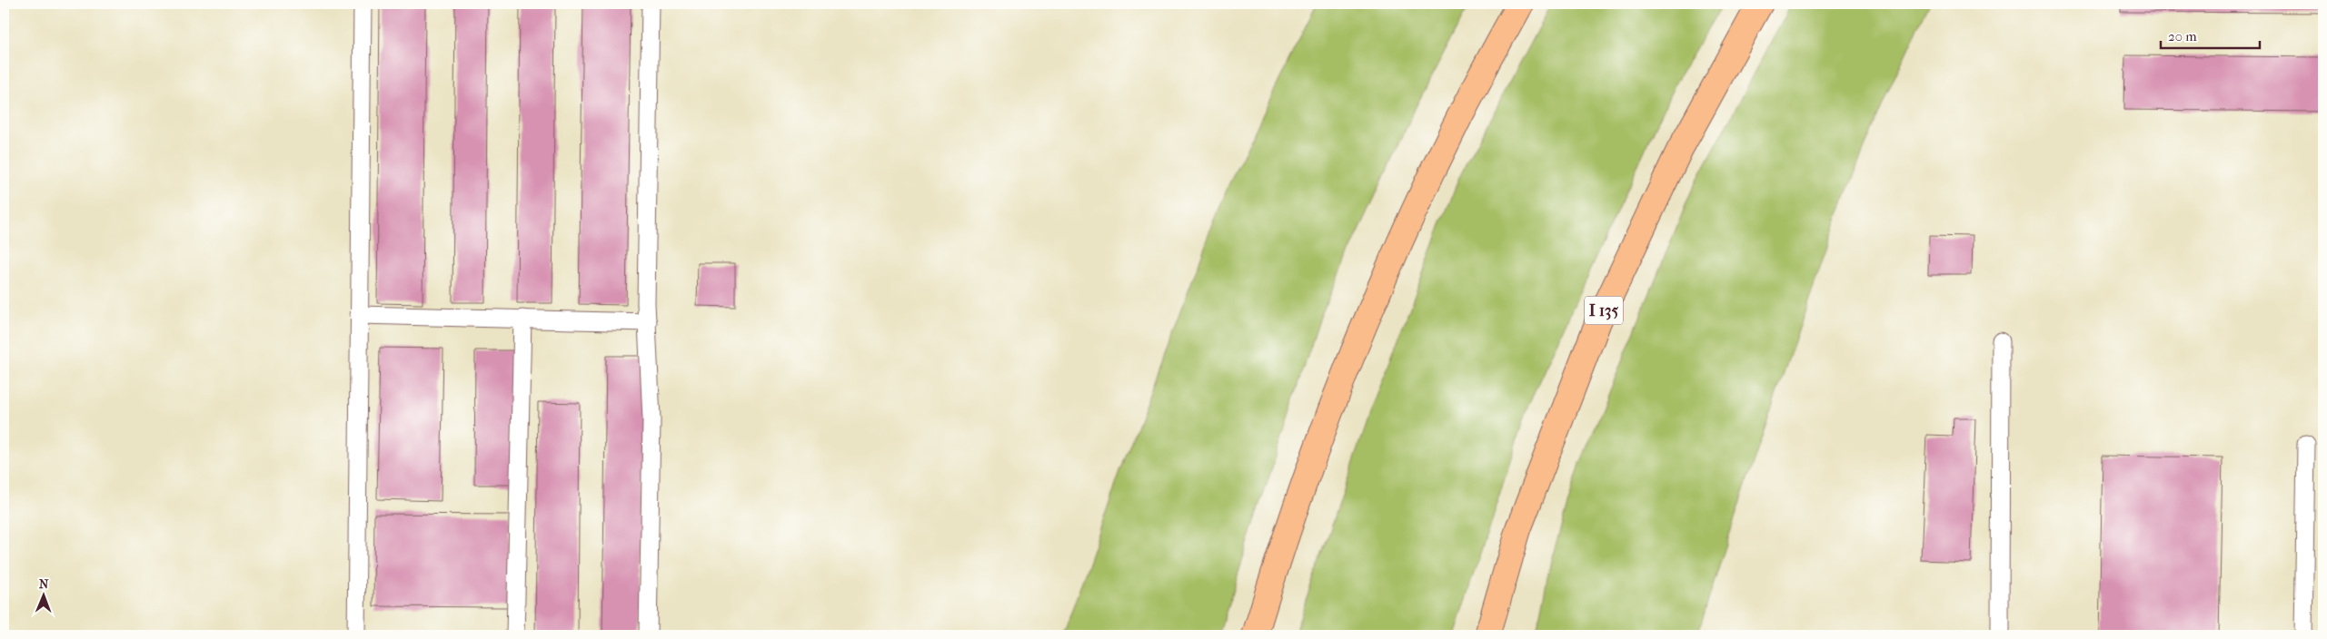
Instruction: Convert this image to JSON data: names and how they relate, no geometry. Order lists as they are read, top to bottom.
{
  "streets": {
    "highway": ["I 135"]
  },
  "scale_bar": "20 m",
  "north": "top"
}
